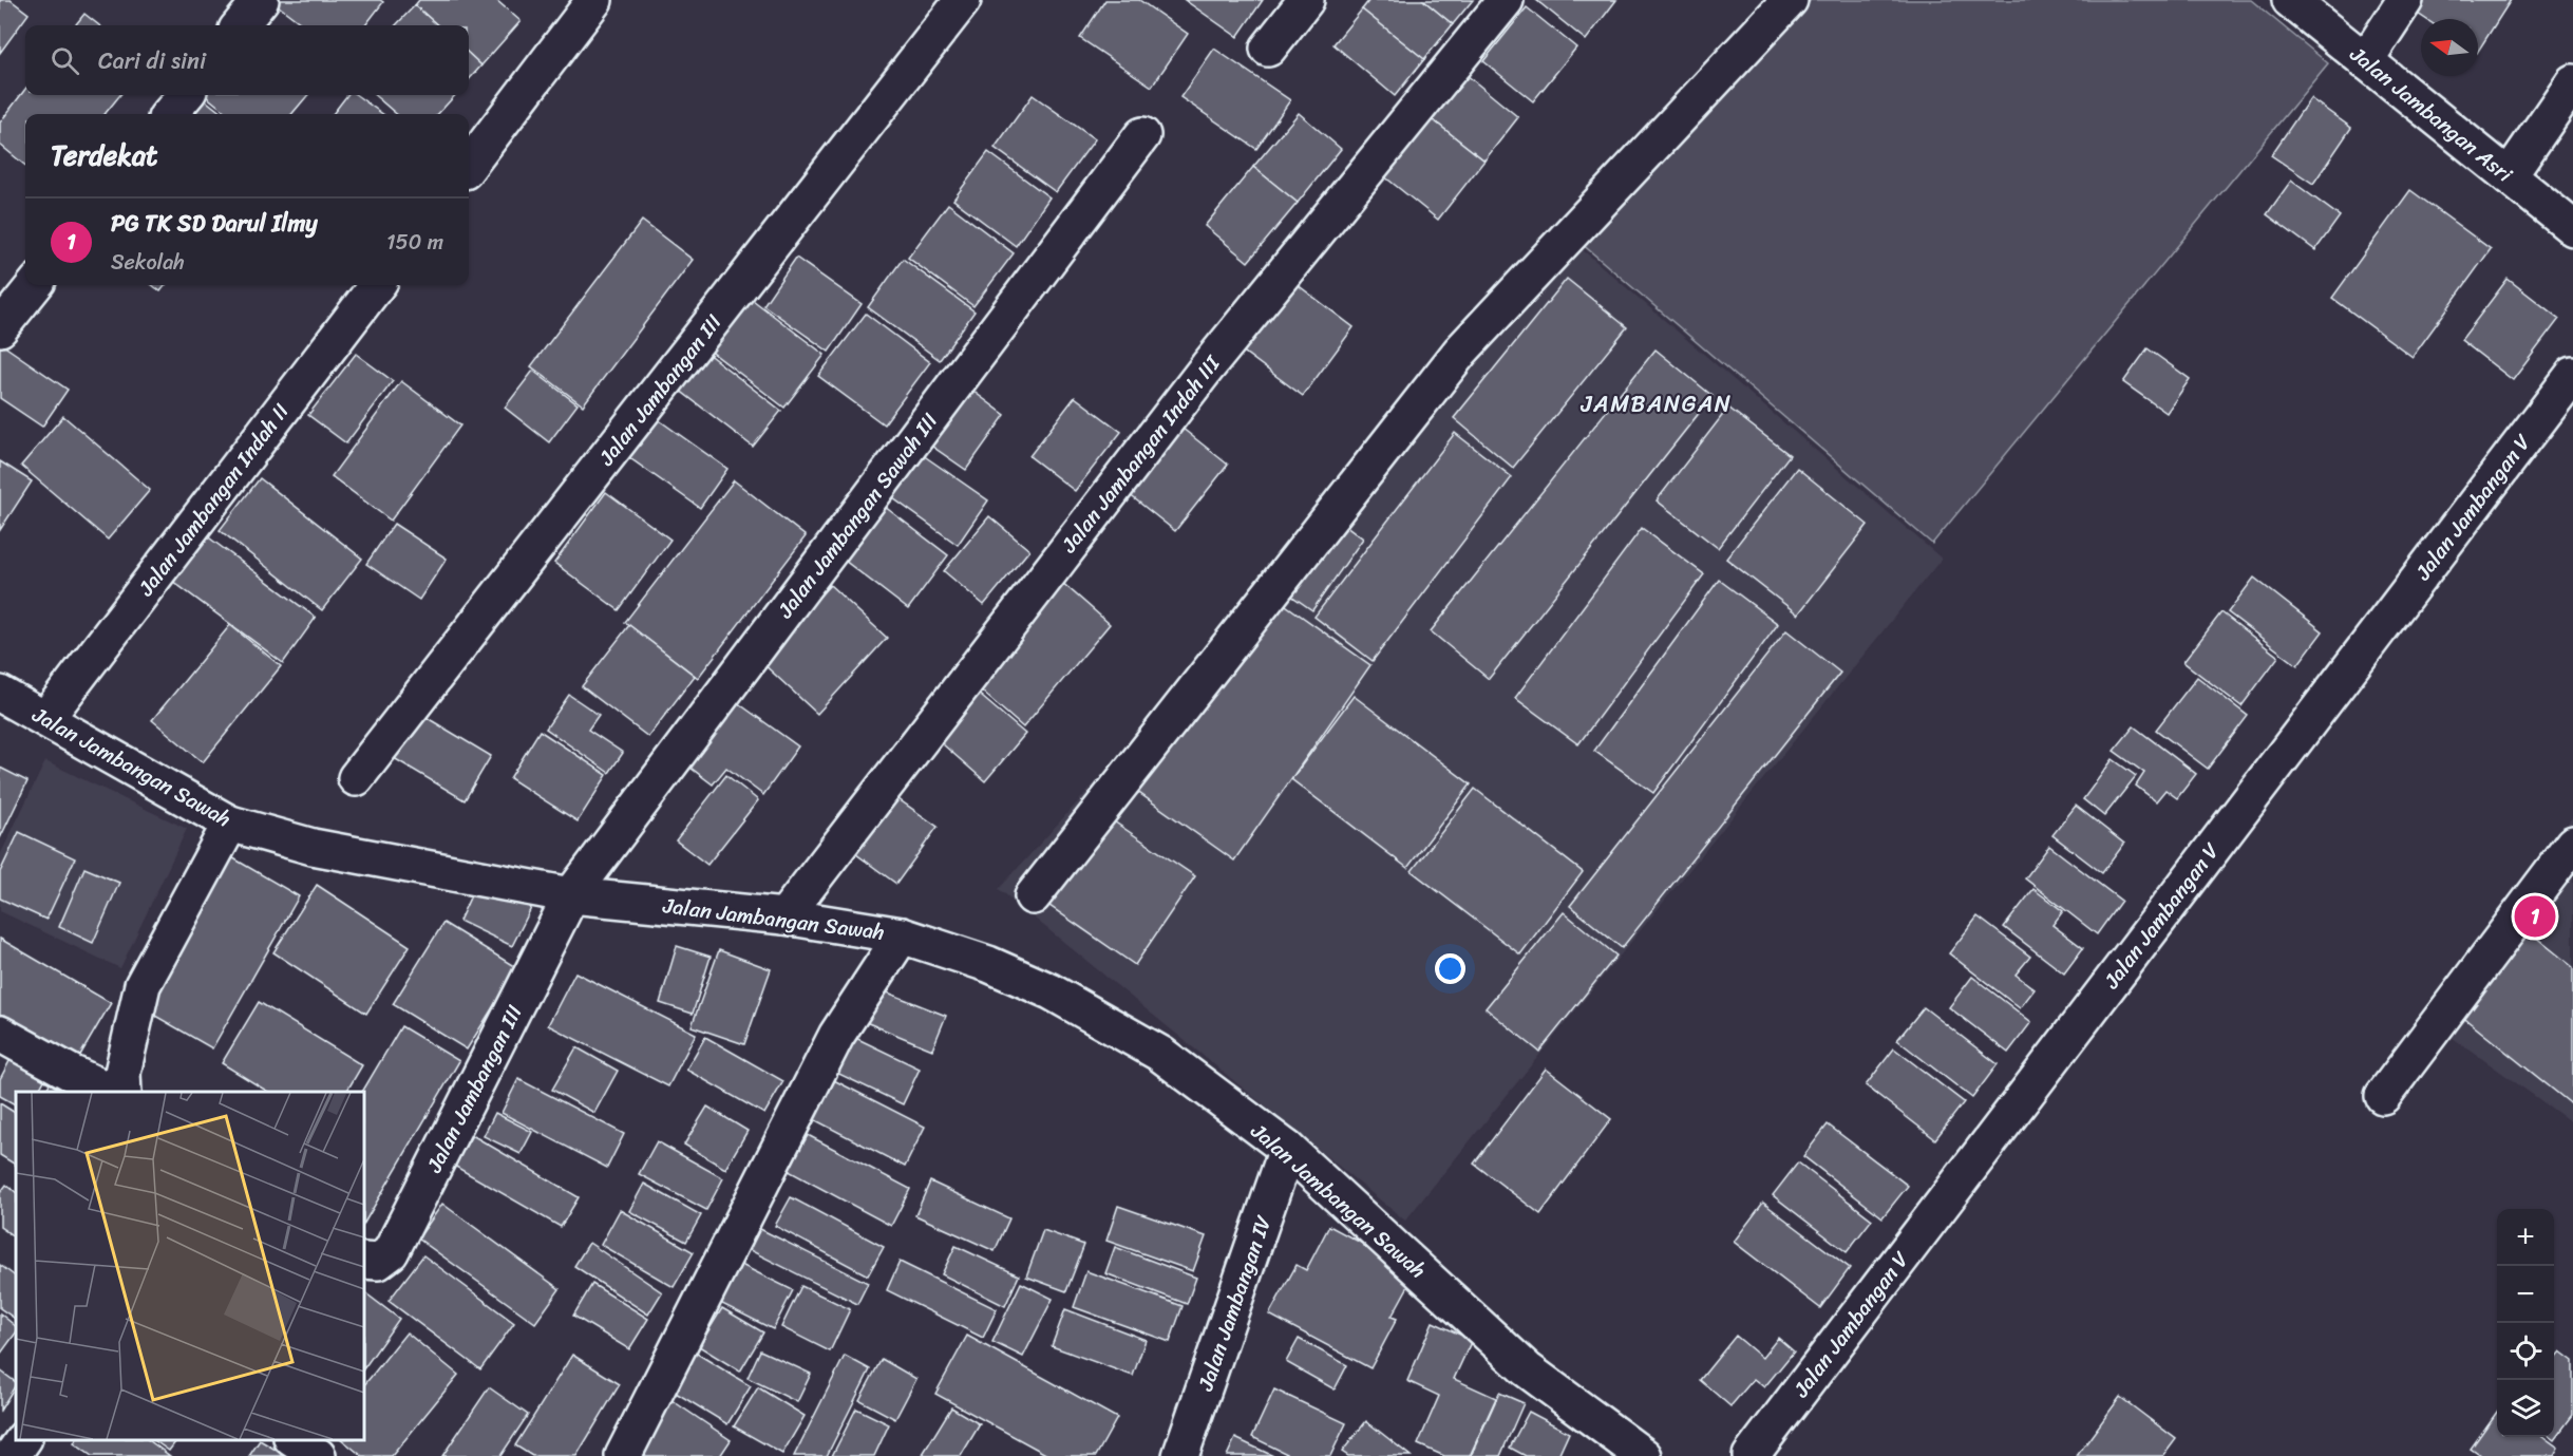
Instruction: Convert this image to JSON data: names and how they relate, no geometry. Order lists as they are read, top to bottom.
{
  "streets": {
    "street": [
      "Jalan Jambangan Asri",
      "Jalan Jambangan III",
      "Jalan Jambangan Indah III",
      "Jalan Jambangan Indah II",
      "Jalan Jambangan V",
      "Jalan Jambangan Sawah III",
      "Jalan Jambangan Sawah",
      "Jalan Jambangan IV"
    ]
  },
  "crossings": [
    ["Jalan Jambangan III", "Jalan Jambangan Sawah III"],
    ["Jalan Jambangan III", "Jalan Jambangan Sawah"],
    ["Jalan Jambangan Indah III", "Jalan Jambangan Sawah"],
    ["Jalan Jambangan Indah II", "Jalan Jambangan Sawah"],
    ["Jalan Jambangan Sawah III", "Jalan Jambangan Sawah"],
    ["Jalan Jambangan Sawah", "Jalan Jambangan IV"]
  ],
  "districts": ["JAMBANGAN"],
  "north": "left",
  "page": {
    "search": "Cari di sini",
    "heading": "Terdekat",
    "list": [
      {
        "mark": "1",
        "name": "PG TK SD Darul Ilmy",
        "note": "Sekolah",
        "value": "150 m"
      }
    ],
    "pins": "1",
    "map_buttons": ["+", "−"]
  }
}
